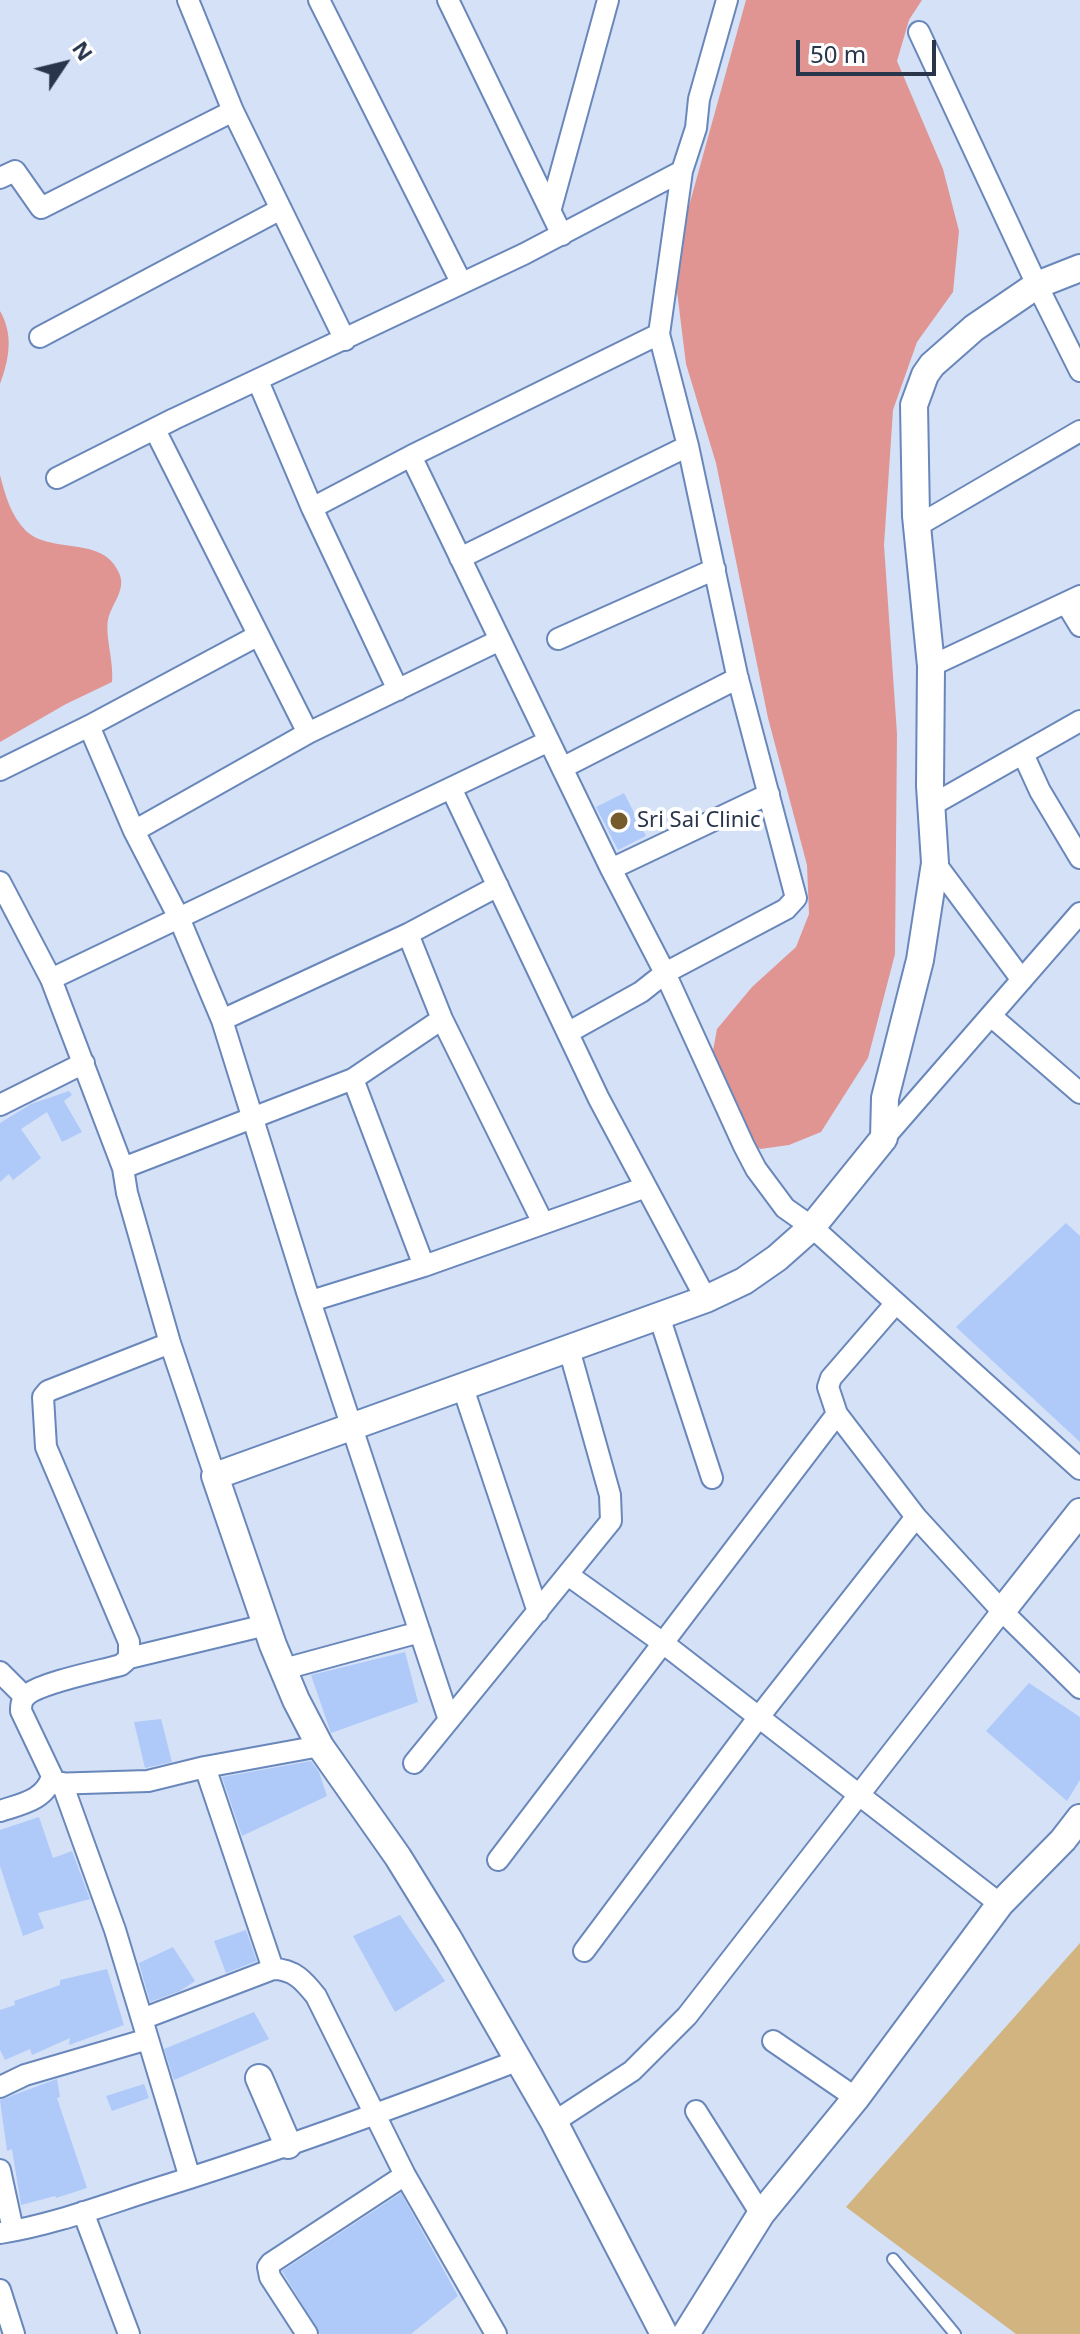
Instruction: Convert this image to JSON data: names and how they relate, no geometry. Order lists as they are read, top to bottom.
{
  "places": ["Sri Sai Clinic"],
  "scale_bar": "50 m",
  "north": "top right"
}
